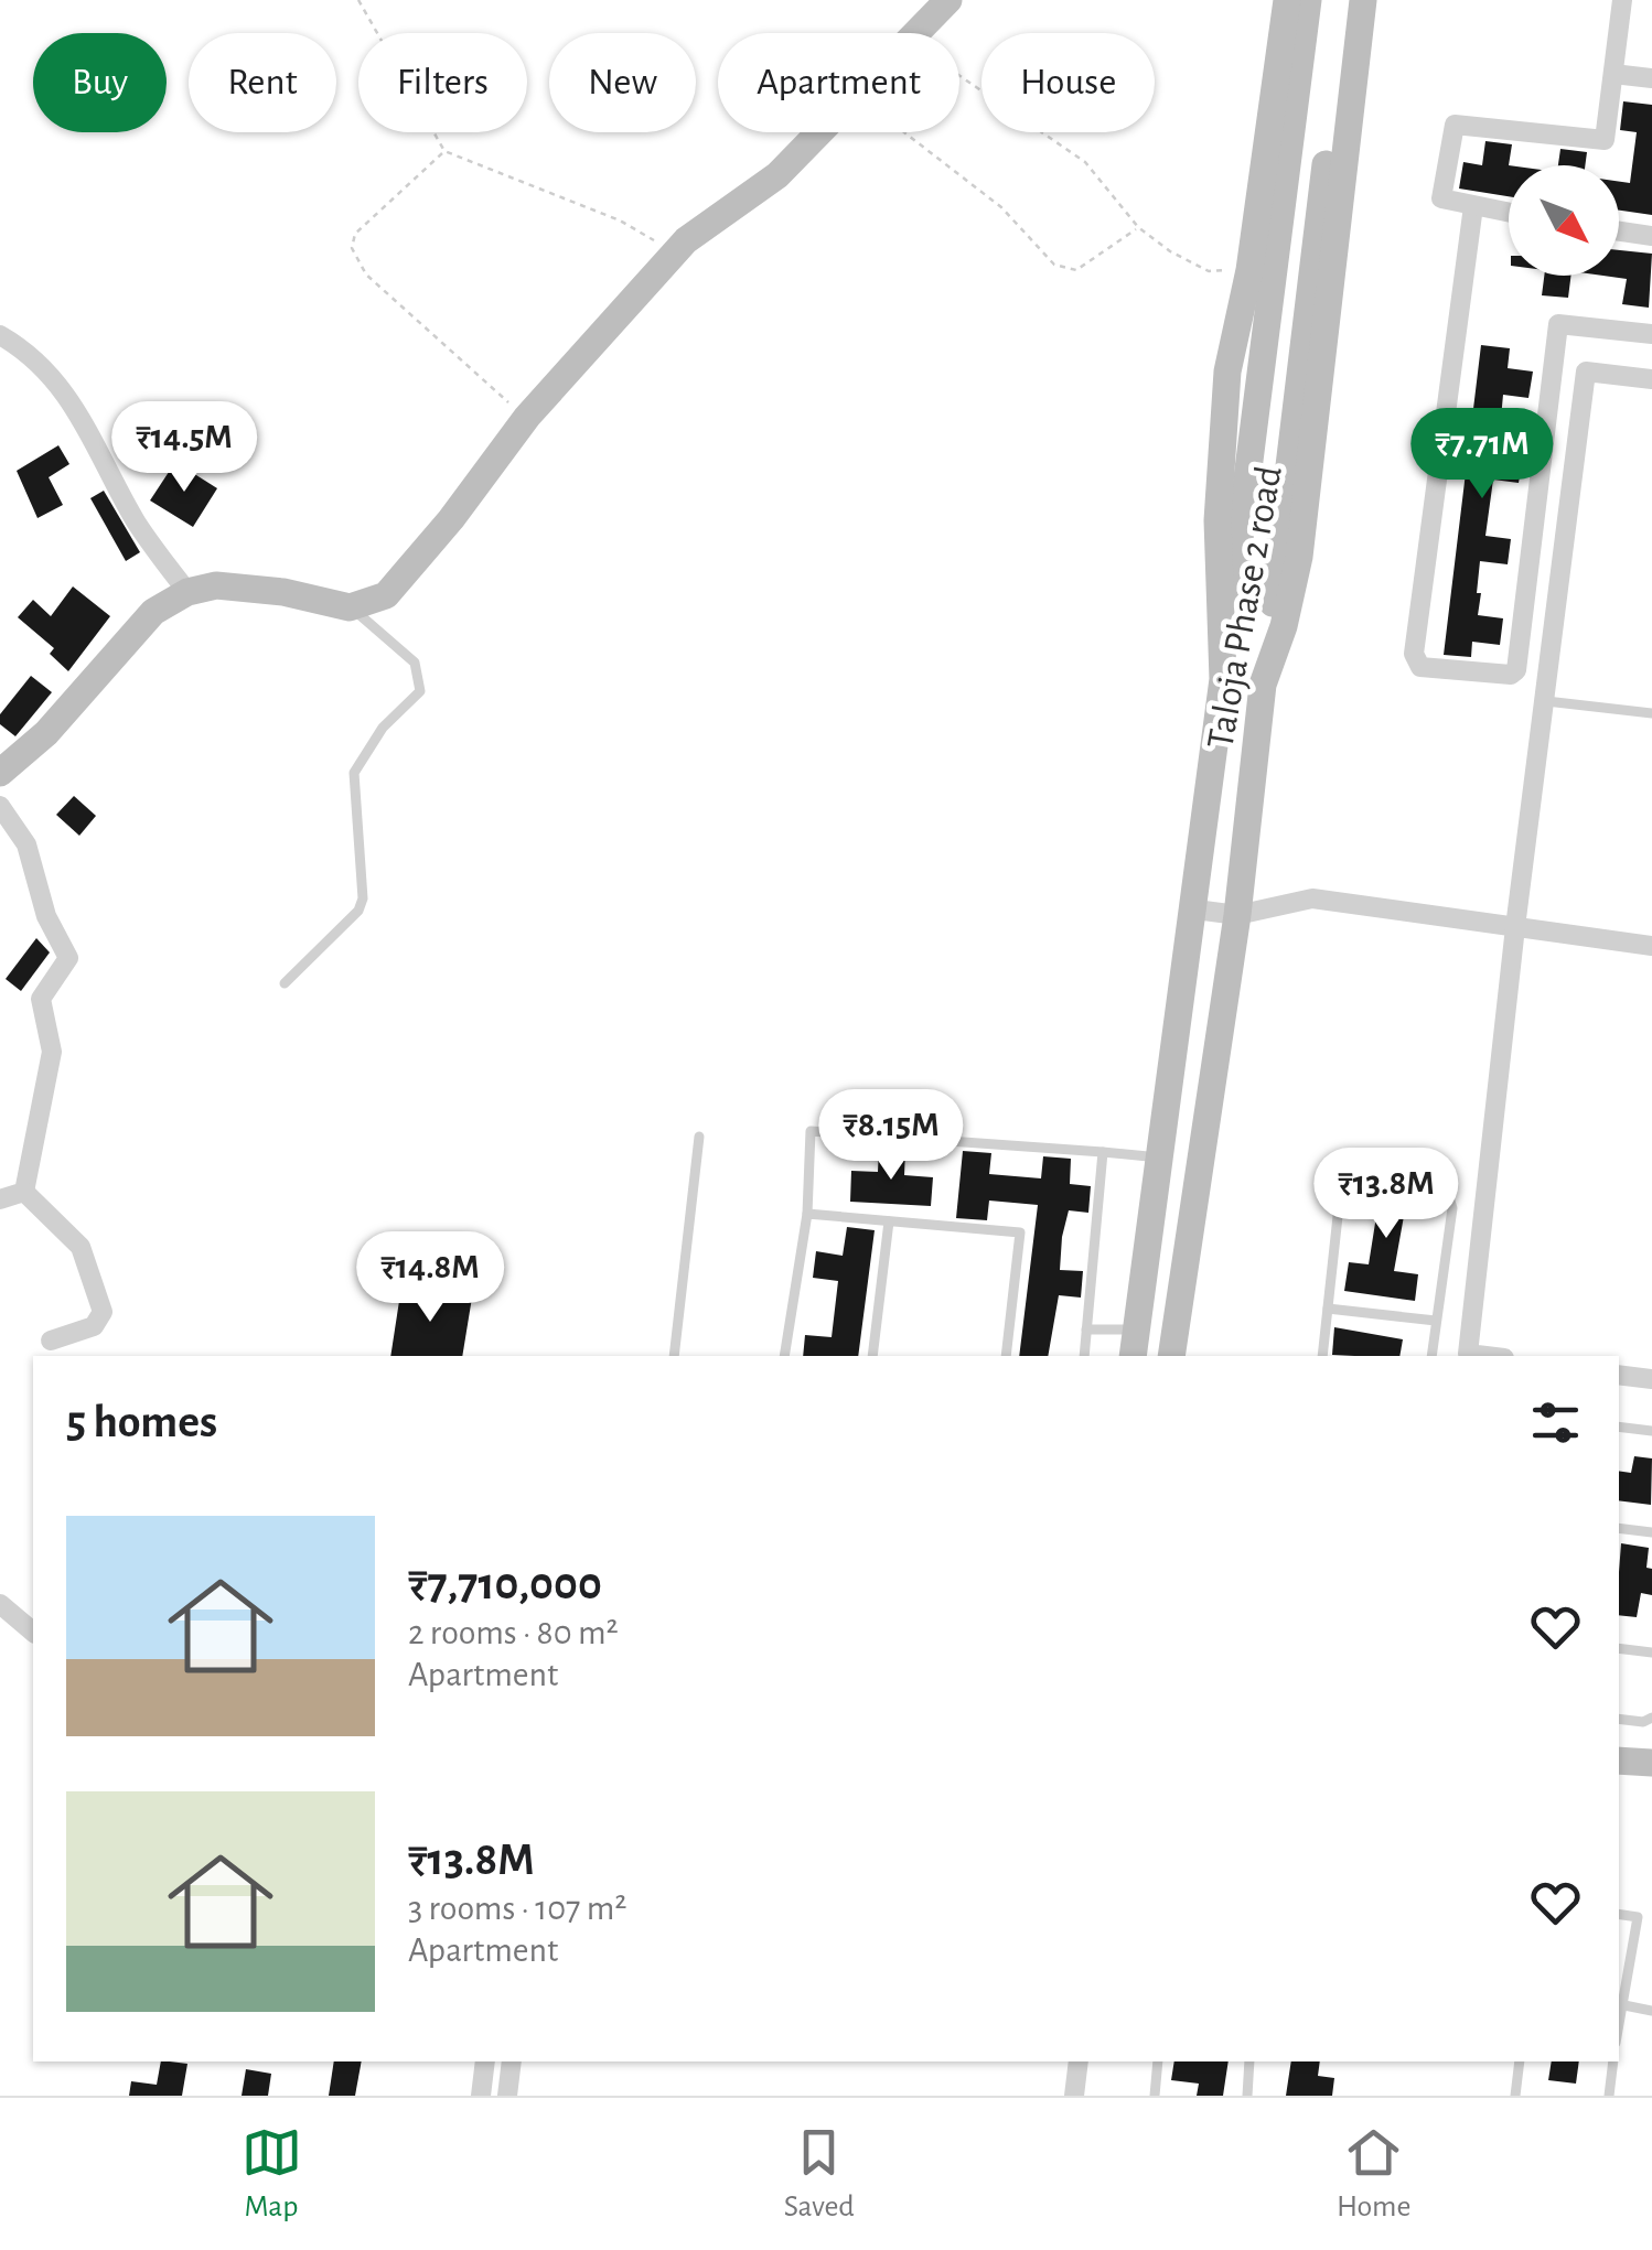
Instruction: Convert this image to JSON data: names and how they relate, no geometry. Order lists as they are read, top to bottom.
{
  "streets": {
    "street": ["Taloja Phase 2 road"]
  },
  "north": "bottom right",
  "page": {
    "chip": [
      "Buy",
      "Rent",
      "Filters",
      "New",
      "Apartment",
      "House"
    ],
    "price": [
      "₹14.5M",
      "₹7.71M",
      "₹8.15M",
      "₹13.8M",
      "₹14.8M"
    ],
    "heading": "5 homes",
    "list": [
      {
        "name": "₹7,710,000",
        "note": "2 rooms · 80 m² · Apartment"
      },
      {
        "name": "₹13.8M",
        "note": "3 rooms · 107 m² · Apartment"
      }
    ],
    "tabs": ["Map", "Saved", "Home"]
  }
}
